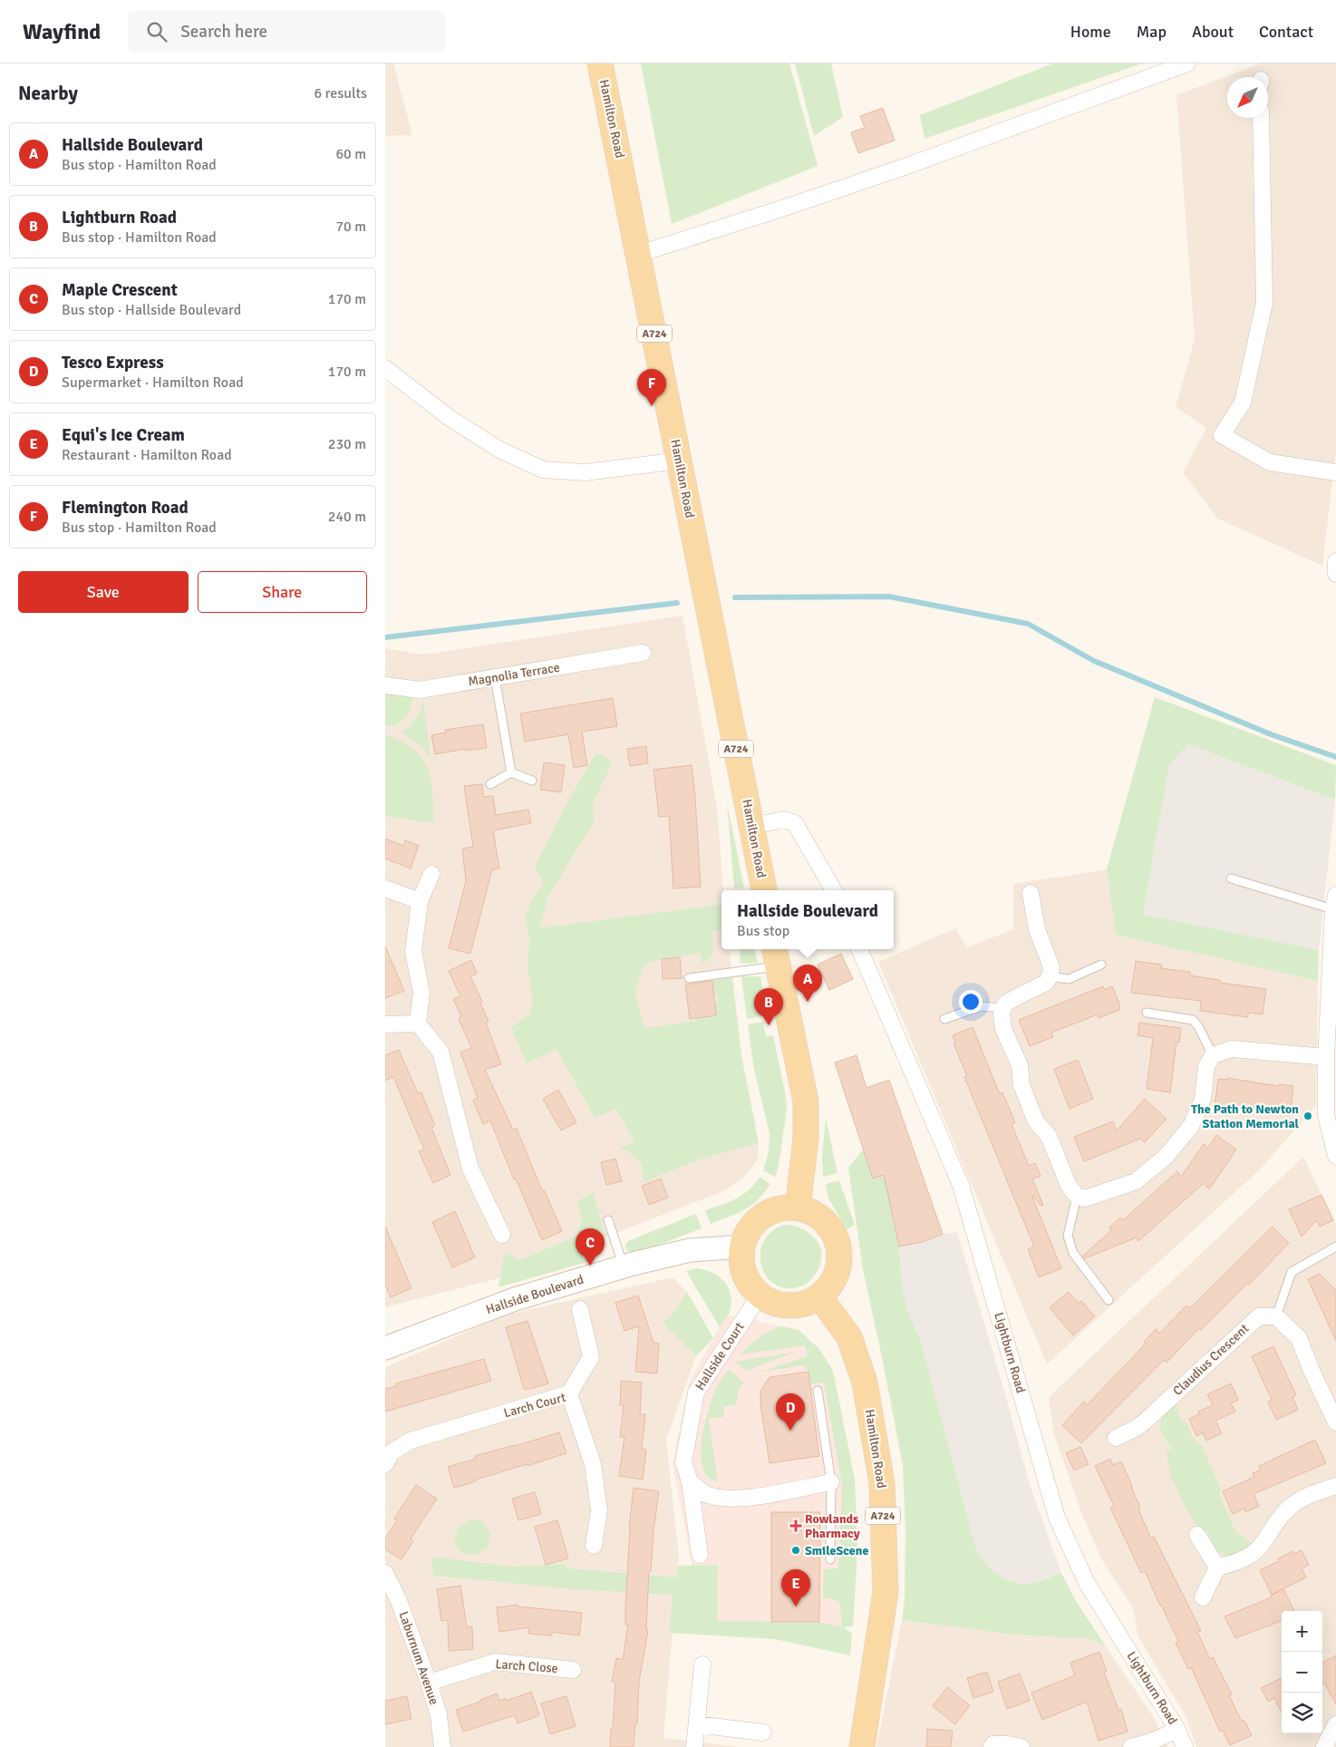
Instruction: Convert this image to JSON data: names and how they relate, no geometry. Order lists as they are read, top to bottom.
{
  "streets": {
    "main road": ["Hamilton Road", "A724"],
    "street": [
      "Magnolia Terrace",
      "Hallside Boulevard",
      "Lightburn Road",
      "Hallside Court",
      "Claudius Crescent",
      "Larch Court",
      "Laburnum Avenue",
      "Larch Close"
    ]
  },
  "crossings": [
    ["Hamilton Road", "Hallside Boulevard"],
    ["Hamilton Road", "Hallside Court"],
    ["Hallside Boulevard", "Hallside Court"],
    ["Laburnum Avenue", "Larch Close"]
  ],
  "places": {
    "other": ["The Path to Newton Station Memorial", "SmileScene"],
    "health": ["Rowlands Pharmacy"]
  },
  "north": "bottom left",
  "page": {
    "header": "Wayfind",
    "search": "Search here",
    "nav": [
      "Home",
      "Map",
      "About",
      "Contact"
    ],
    "heading": ["Nearby", "6 results"],
    "list": [
      {
        "mark": "A",
        "name": "Hallside Boulevard",
        "note": "Bus stop · Hamilton Road",
        "value": "60 m"
      },
      {
        "mark": "B",
        "name": "Lightburn Road",
        "note": "Bus stop · Hamilton Road",
        "value": "70 m"
      },
      {
        "mark": "C",
        "name": "Maple Crescent",
        "note": "Bus stop · Hallside Boulevard",
        "value": "170 m"
      },
      {
        "mark": "D",
        "name": "Tesco Express",
        "note": "Supermarket · Hamilton Road",
        "value": "170 m"
      },
      {
        "mark": "E",
        "name": "Equi's Ice Cream",
        "note": "Restaurant · Hamilton Road",
        "value": "230 m"
      },
      {
        "mark": "F",
        "name": "Flemington Road",
        "note": "Bus stop · Hamilton Road",
        "value": "240 m"
      }
    ],
    "pins": [
      "F",
      "A",
      "B",
      "C",
      "D",
      "E"
    ],
    "buttons": ["Save", "Share"],
    "popup": ["Hallside Boulevard", "Bus stop"],
    "map_buttons": ["+", "−"]
  }
}
